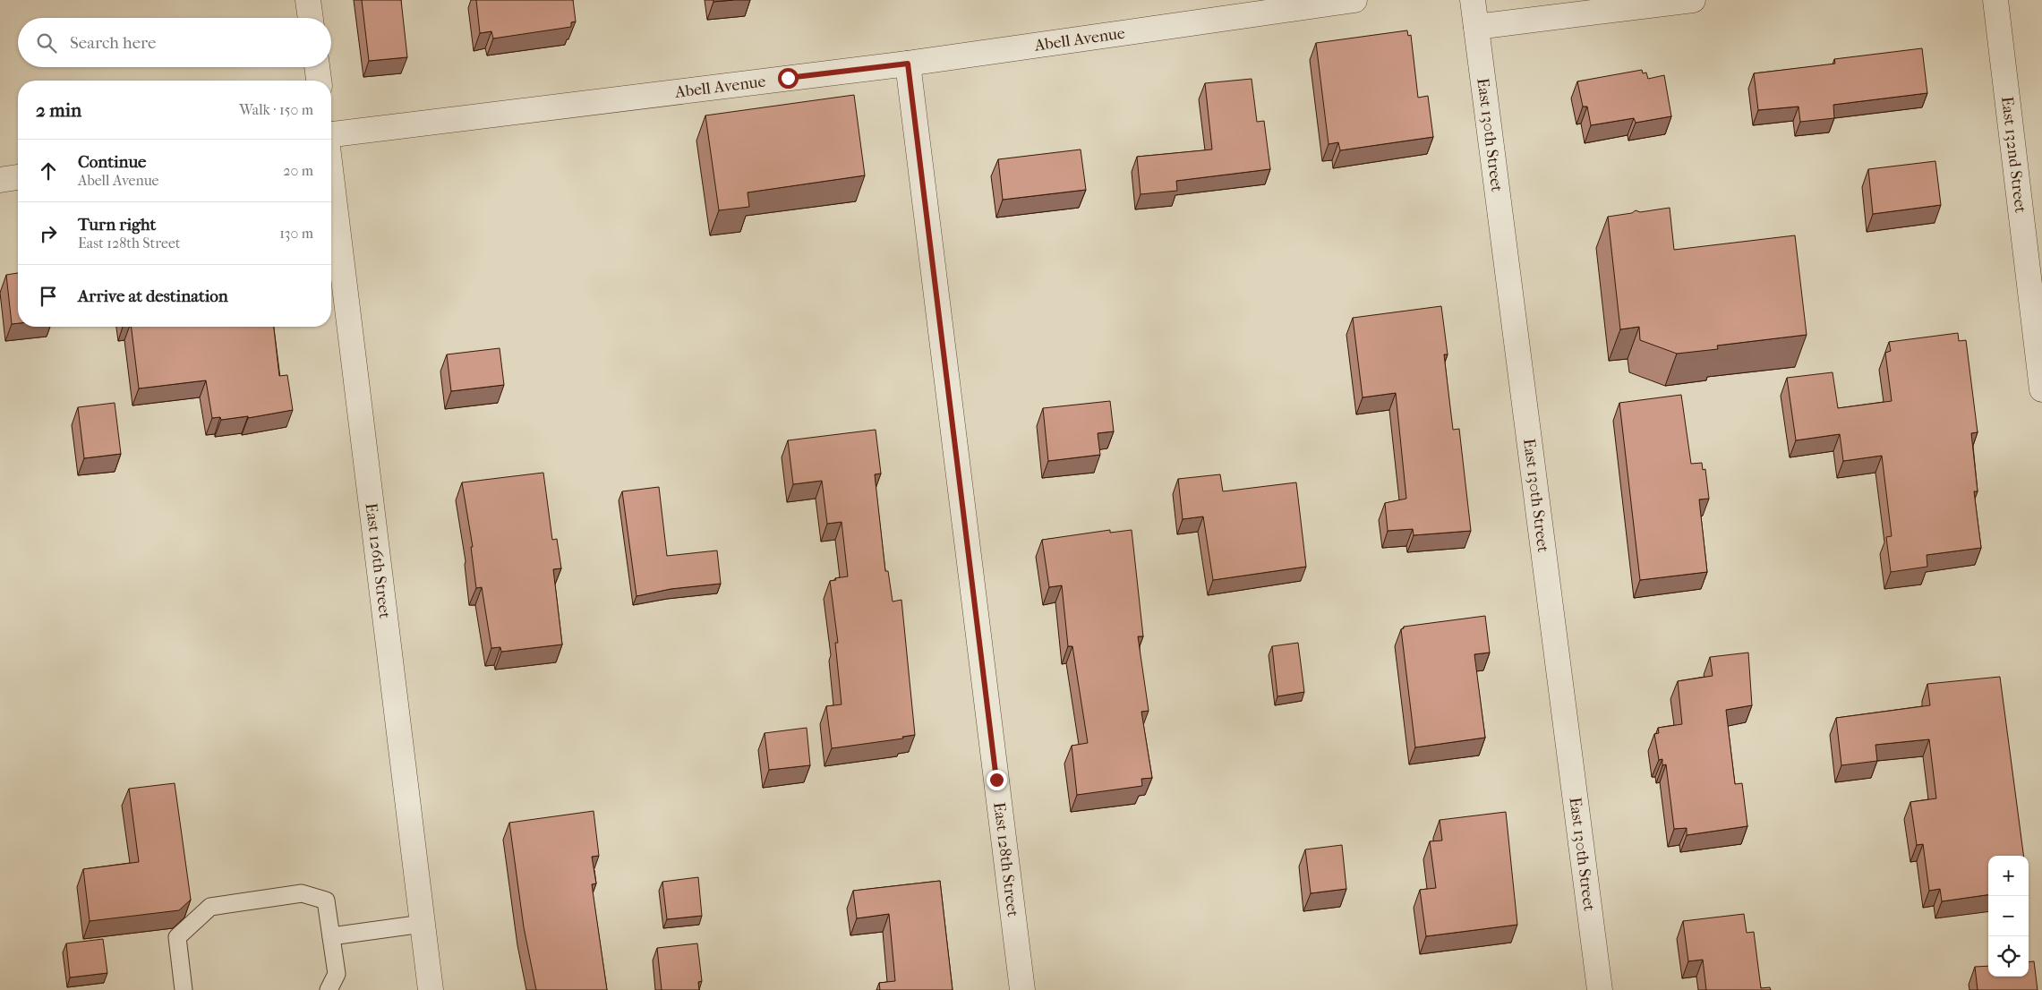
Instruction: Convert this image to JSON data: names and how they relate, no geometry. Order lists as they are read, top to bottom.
{
  "streets": {
    "street": [
      "Abell Avenue",
      "East 130th Street",
      "East 132nd Street",
      "East 126th Street",
      "East 128th Street"
    ]
  },
  "crossings": [
    ["Abell Avenue", "East 128th Street"]
  ],
  "page": {
    "search": "Search here",
    "heading": ["2 min", "Walk · 150 m"],
    "list": [
      ["Continue", "Abell Avenue", "20 m"],
      ["Turn right", "East 128th Street", "130 m"],
      "Arrive at destination"
    ],
    "map_buttons": ["+", "−"]
  }
}
